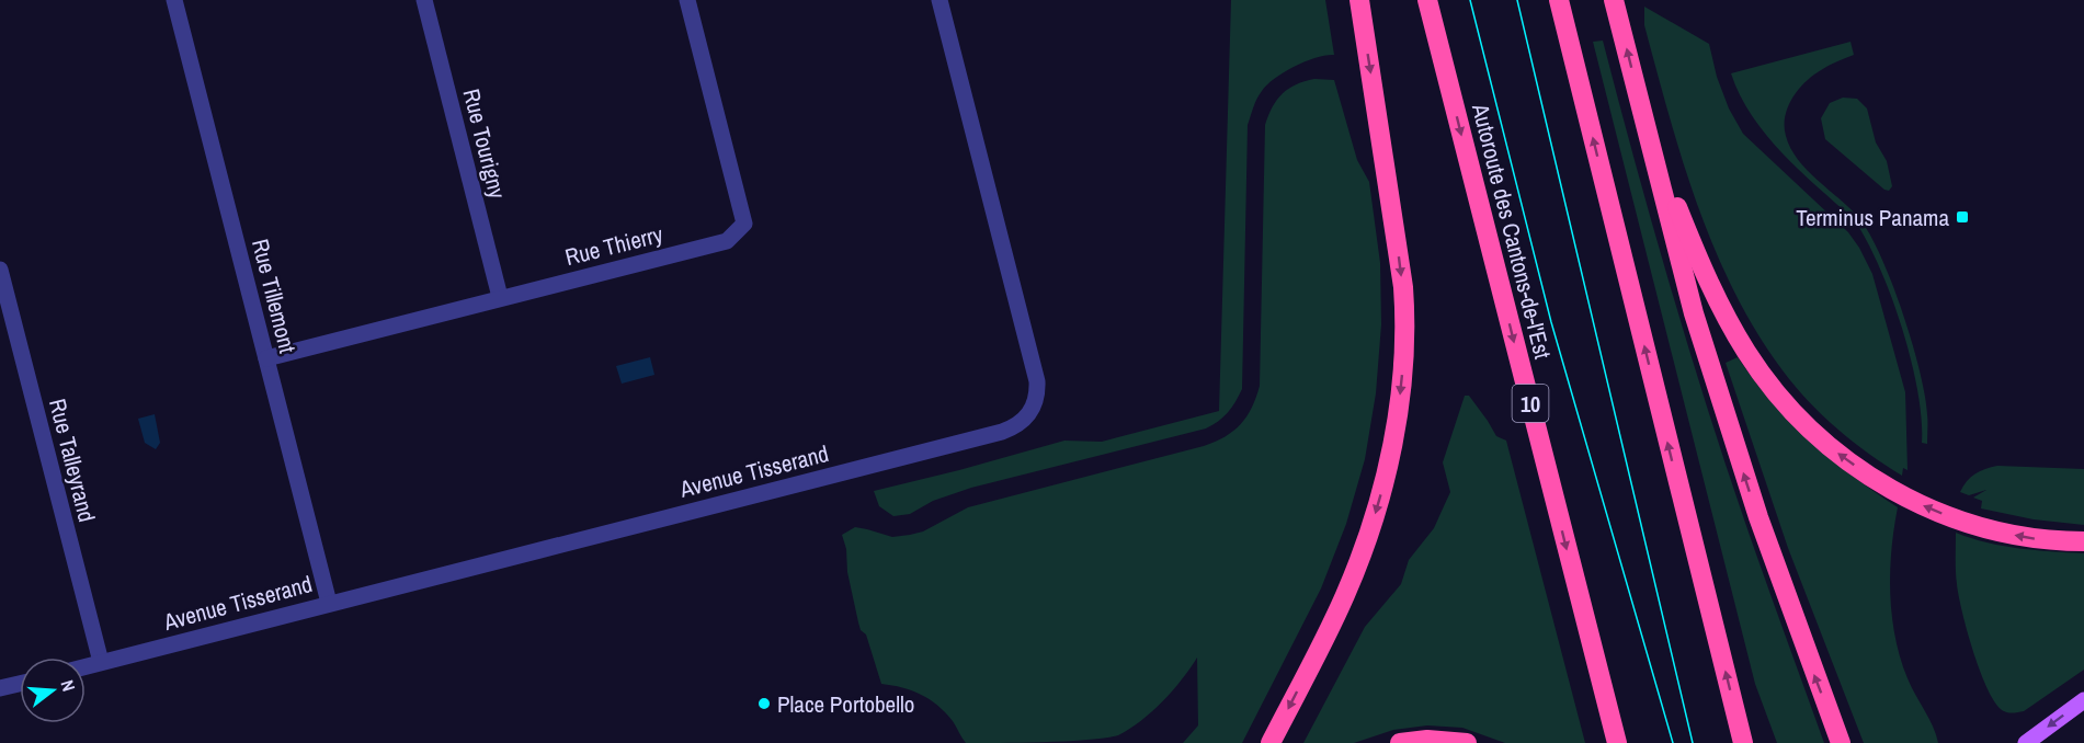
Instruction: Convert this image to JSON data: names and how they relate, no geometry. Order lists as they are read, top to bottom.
{
  "streets": {
    "highway": ["Autoroute des Cantons-de-l'Est", "10"],
    "street": [
      "Rue Tourigny",
      "Rue Thierry",
      "Rue Tillemont",
      "Rue Talleyrand",
      "Avenue Tisserand"
    ]
  },
  "crossings": [
    ["Rue Tourigny", "Rue Thierry"],
    ["Rue Thierry", "Rue Tillemont"],
    ["Rue Tillemont", "Avenue Tisserand"],
    ["Rue Talleyrand", "Avenue Tisserand"]
  ],
  "places": {
    "transit": ["Terminus Panama"],
    "other": ["Place Portobello"]
  },
  "north": "right"
}
